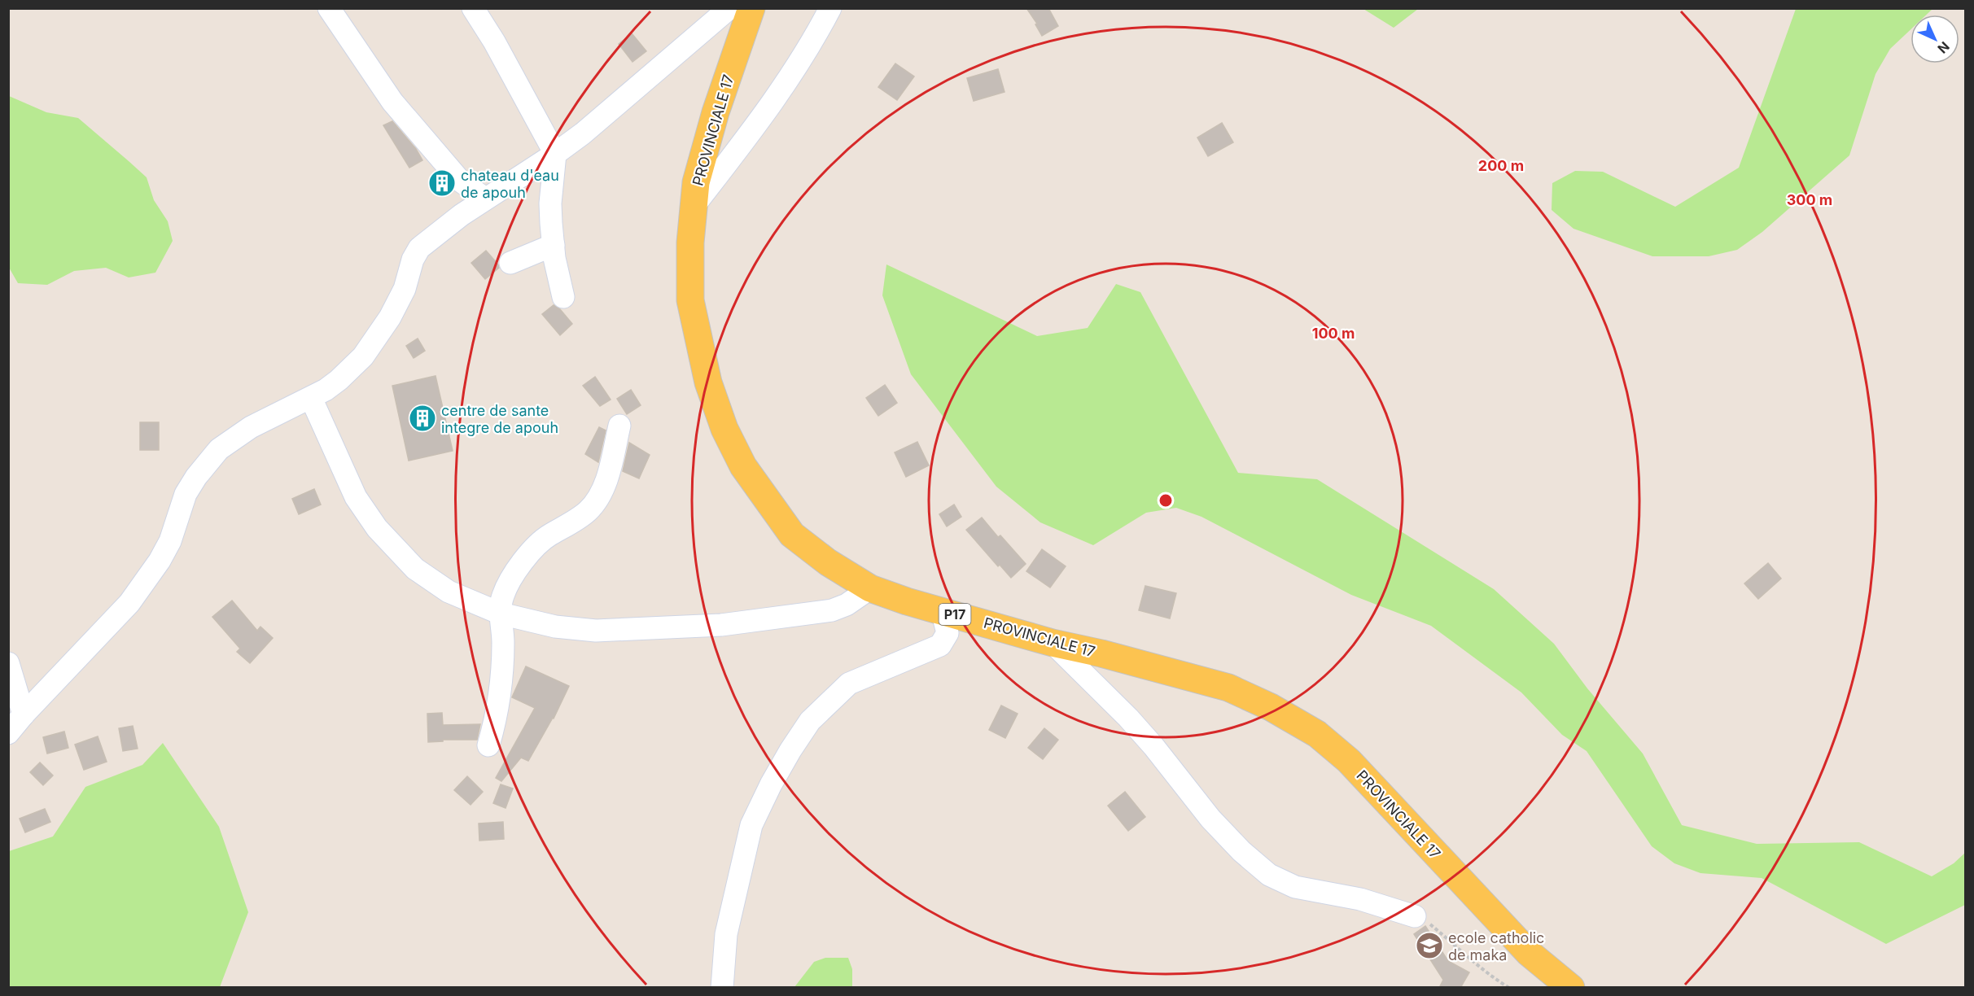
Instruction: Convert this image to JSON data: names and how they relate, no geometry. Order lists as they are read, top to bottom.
{
  "streets": {
    "main road": ["PROVINCIALE 17", "P17"]
  },
  "places": {
    "building": ["chateau d'eau de apouh", "centre de sante integre de apouh"],
    "school or university": ["ecole catholic de maka"]
  },
  "north": "bottom right",
  "rings": ["200 m", "300 m", "100 m"]
}
